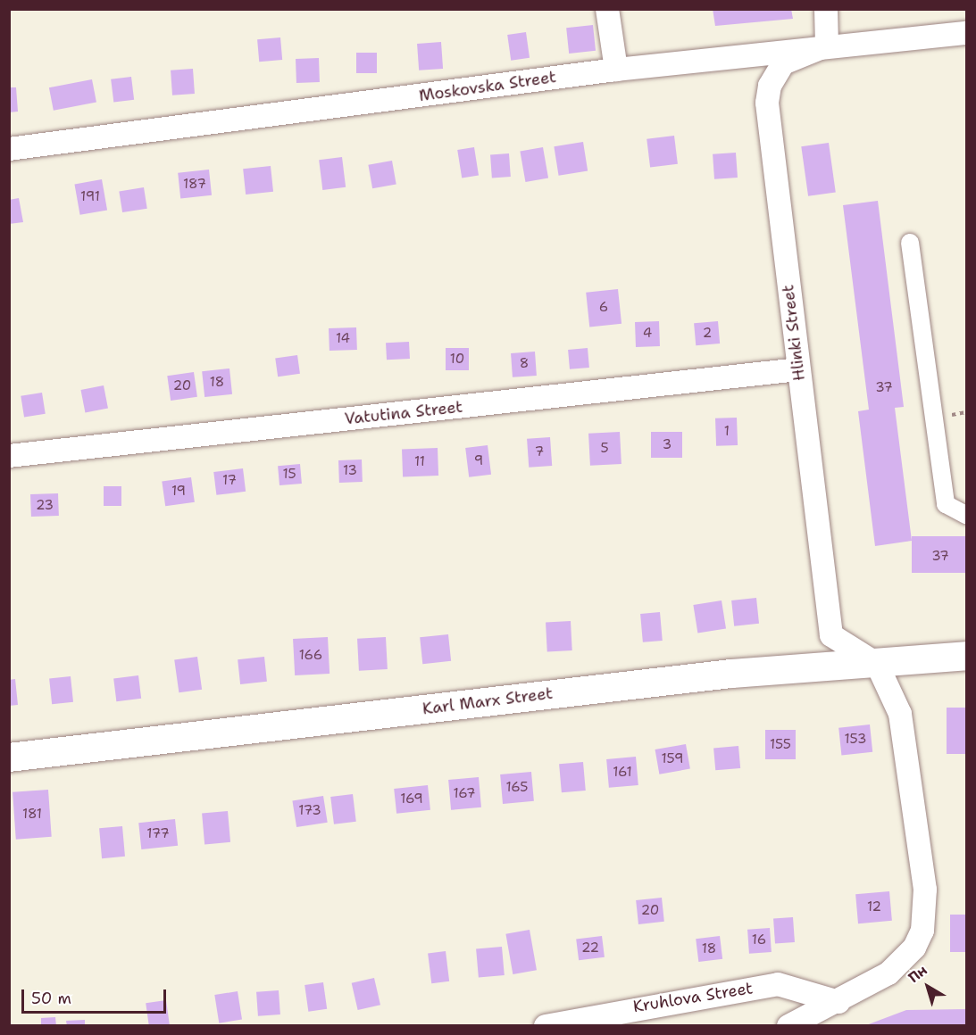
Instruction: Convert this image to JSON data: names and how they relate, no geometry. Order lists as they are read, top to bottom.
{
  "streets": {
    "street": [
      "Moskovska Street",
      "Hlinki Street",
      "Vatutina Street",
      "Karl Marx Street",
      "Kruhlova Street"
    ]
  },
  "crossings": [
    ["Moskovska Street", "Hlinki Street"],
    ["Hlinki Street", "Vatutina Street"],
    ["Hlinki Street", "Karl Marx Street"]
  ],
  "house_numbers": [
    "187",
    "191",
    "6",
    "4",
    "2",
    "14",
    "10",
    "8",
    "18",
    "20",
    "37",
    "1",
    "3",
    "5",
    "7",
    "9",
    "11",
    "13",
    "15",
    "17",
    "19",
    "23",
    "37",
    "166",
    "153",
    "155",
    "159",
    "161",
    "165",
    "167",
    "169",
    "173",
    "181",
    "177",
    "12",
    "20",
    "16",
    "22",
    "18"
  ],
  "scale_bar": "50 m",
  "north": "top left"
}
